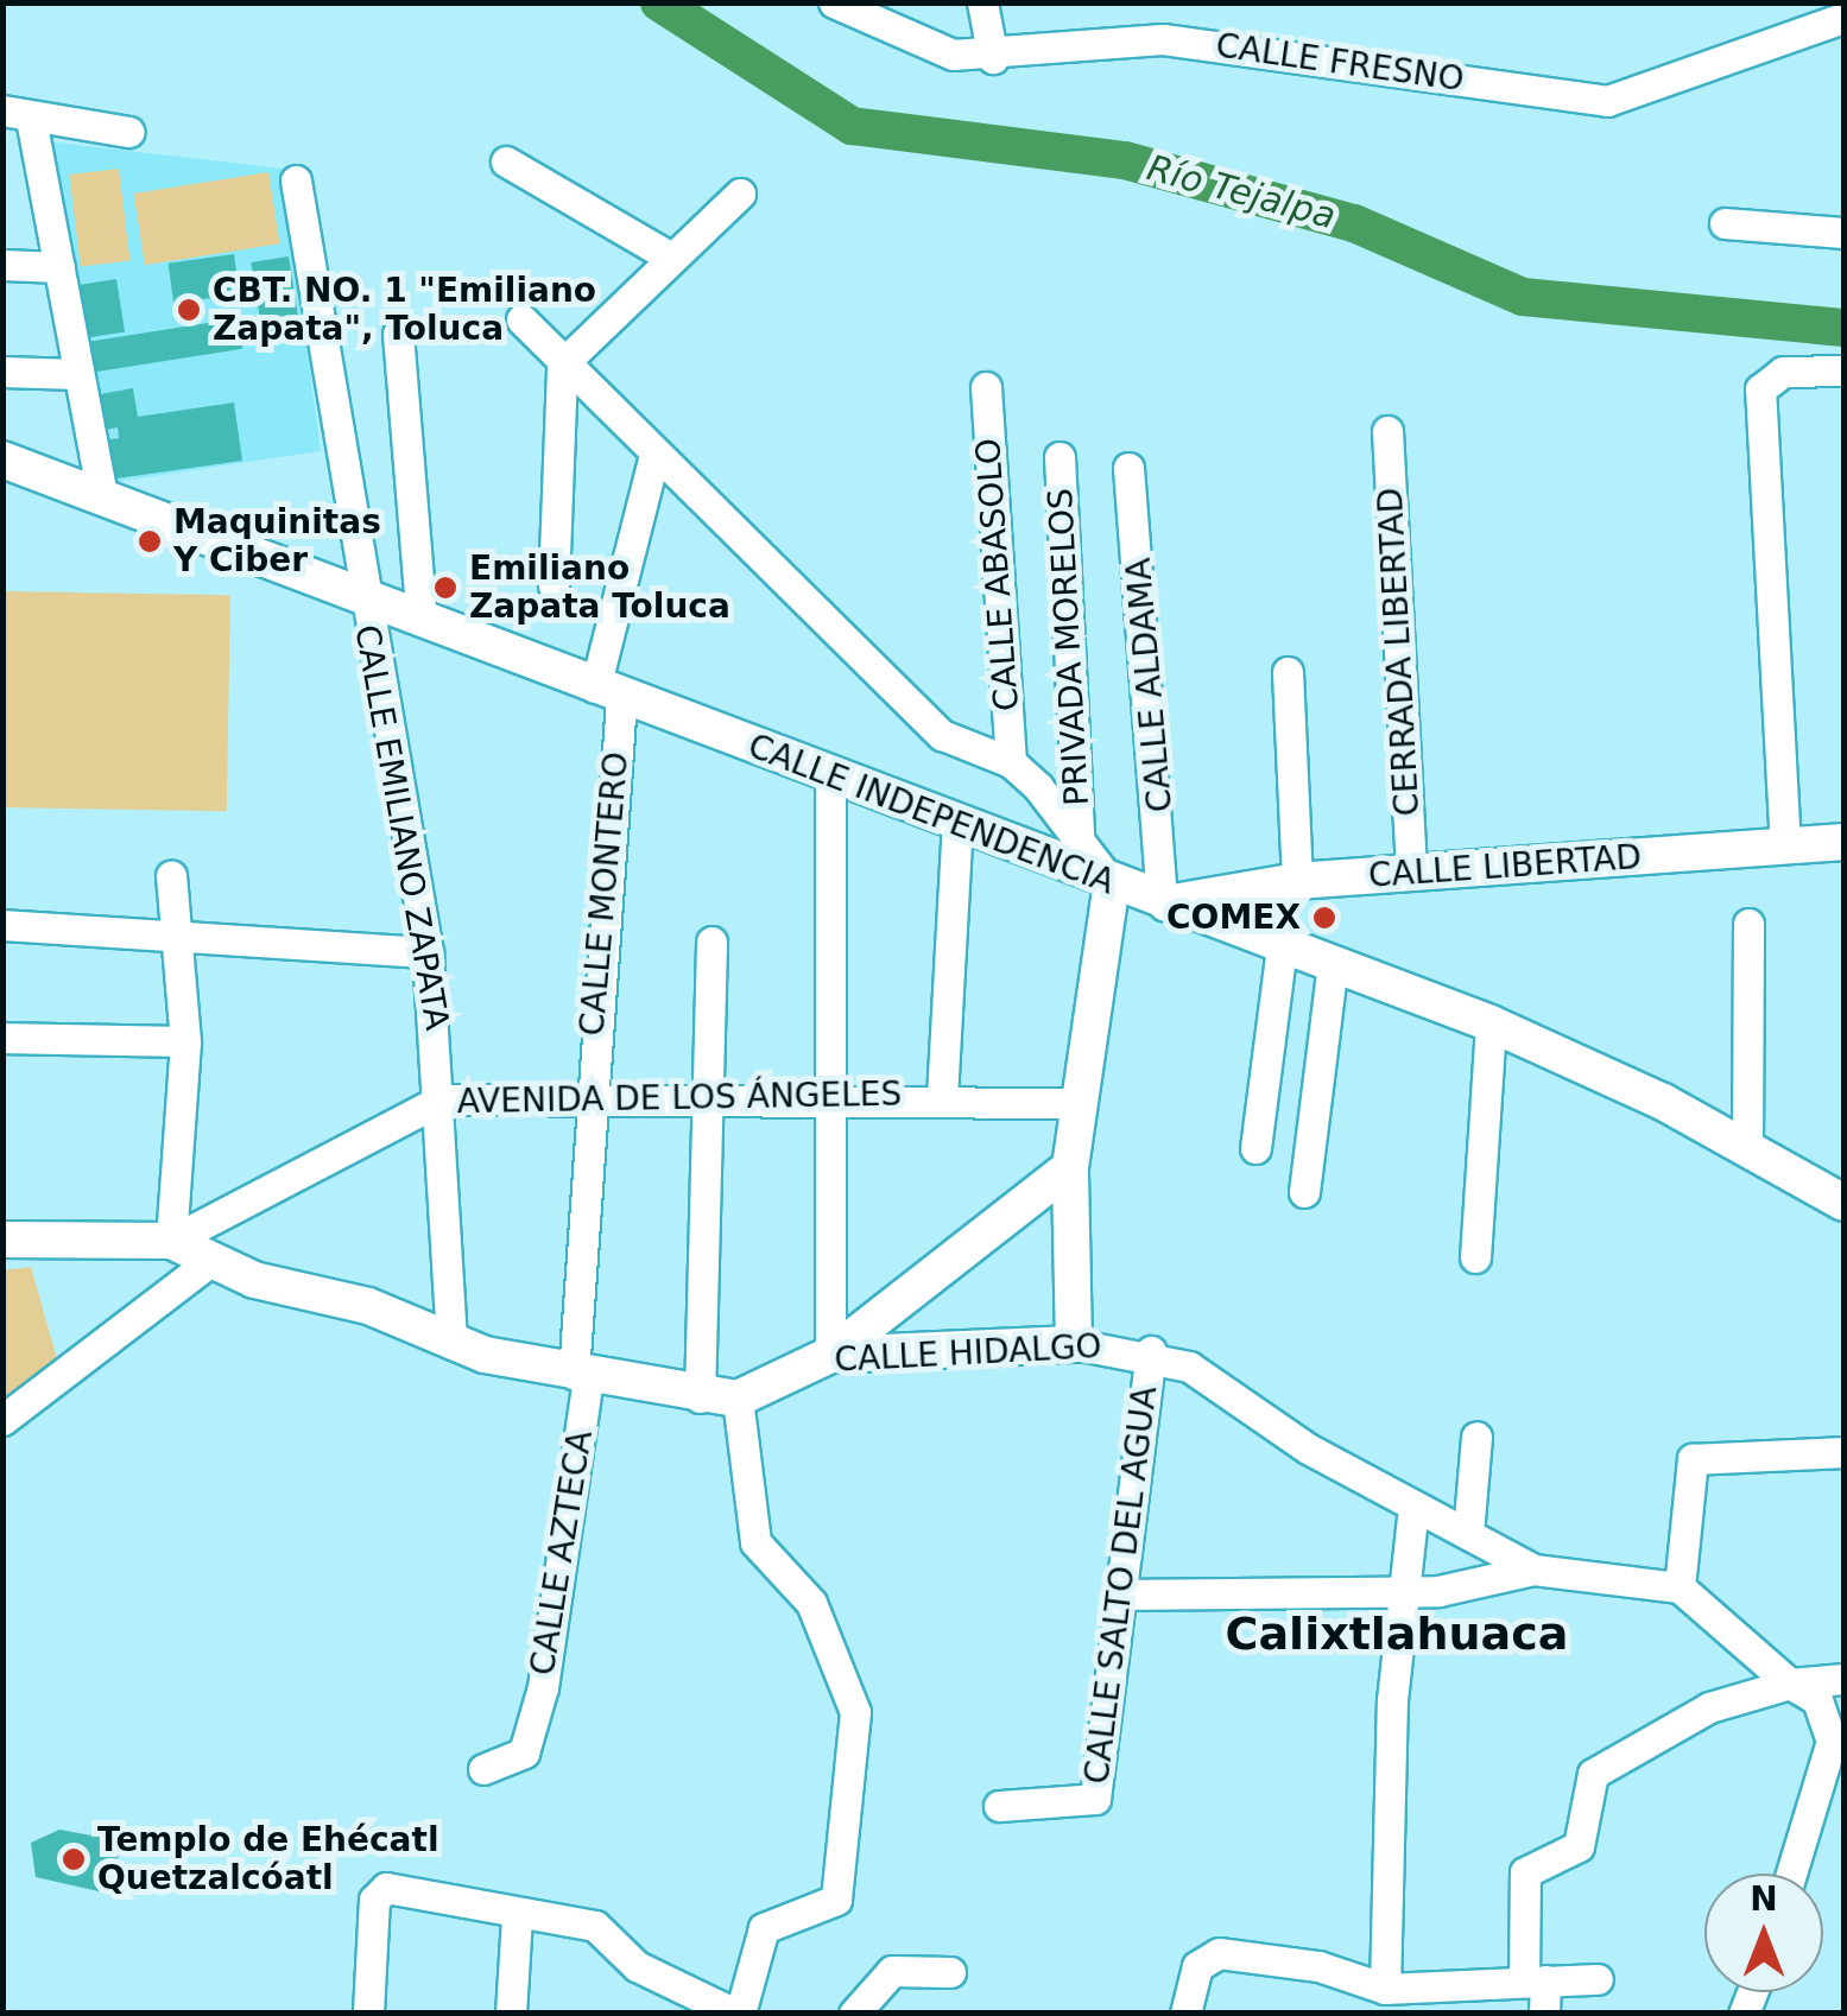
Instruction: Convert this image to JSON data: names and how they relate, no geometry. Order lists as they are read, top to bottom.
{
  "streets": {
    "main road": ["CALLE INDEPENDENCIA", "CALLE LIBERTAD", "CALLE HIDALGO"],
    "street": [
      "CALLE FRESNO",
      "CALLE ABASOLO",
      "PRIVADA MORELOS",
      "CERRADA LIBERTAD",
      "CALLE ALDAMA",
      "CALLE EMILIANO ZAPATA",
      "CALLE MONTERO",
      "AVENIDA DE LOS ÁNGELES",
      "CALLE AZTECA",
      "CALLE SALTO DEL AGUA"
    ]
  },
  "crossings": [
    ["CERRADA LIBERTAD", "CALLE LIBERTAD"],
    ["CALLE ALDAMA", "CALLE INDEPENDENCIA"],
    ["CALLE ALDAMA", "CALLE LIBERTAD"],
    ["CALLE INDEPENDENCIA", "CALLE EMILIANO ZAPATA"],
    ["CALLE INDEPENDENCIA", "CALLE LIBERTAD"],
    ["CALLE INDEPENDENCIA", "CALLE MONTERO"],
    ["CALLE EMILIANO ZAPATA", "AVENIDA DE LOS ÁNGELES"],
    ["CALLE EMILIANO ZAPATA", "CALLE HIDALGO"],
    ["CALLE MONTERO", "AVENIDA DE LOS ÁNGELES"],
    ["CALLE MONTERO", "CALLE HIDALGO"],
    ["CALLE MONTERO", "CALLE AZTECA"],
    ["AVENIDA DE LOS ÁNGELES", "CALLE HIDALGO"],
    ["CALLE HIDALGO", "CALLE AZTECA"],
    ["CALLE HIDALGO", "CALLE SALTO DEL AGUA"]
  ],
  "districts": ["Calixtlahuaca"],
  "water": ["Río Tejalpa"],
  "places": [
    "CBT. NO. 1 \"Emiliano Zapata\", Toluca",
    "Maquinitas Y Ciber",
    "Emiliano Zapata Toluca",
    "COMEX",
    "Templo de Ehécatl Quetzalcóatl"
  ],
  "north": "top"
}
